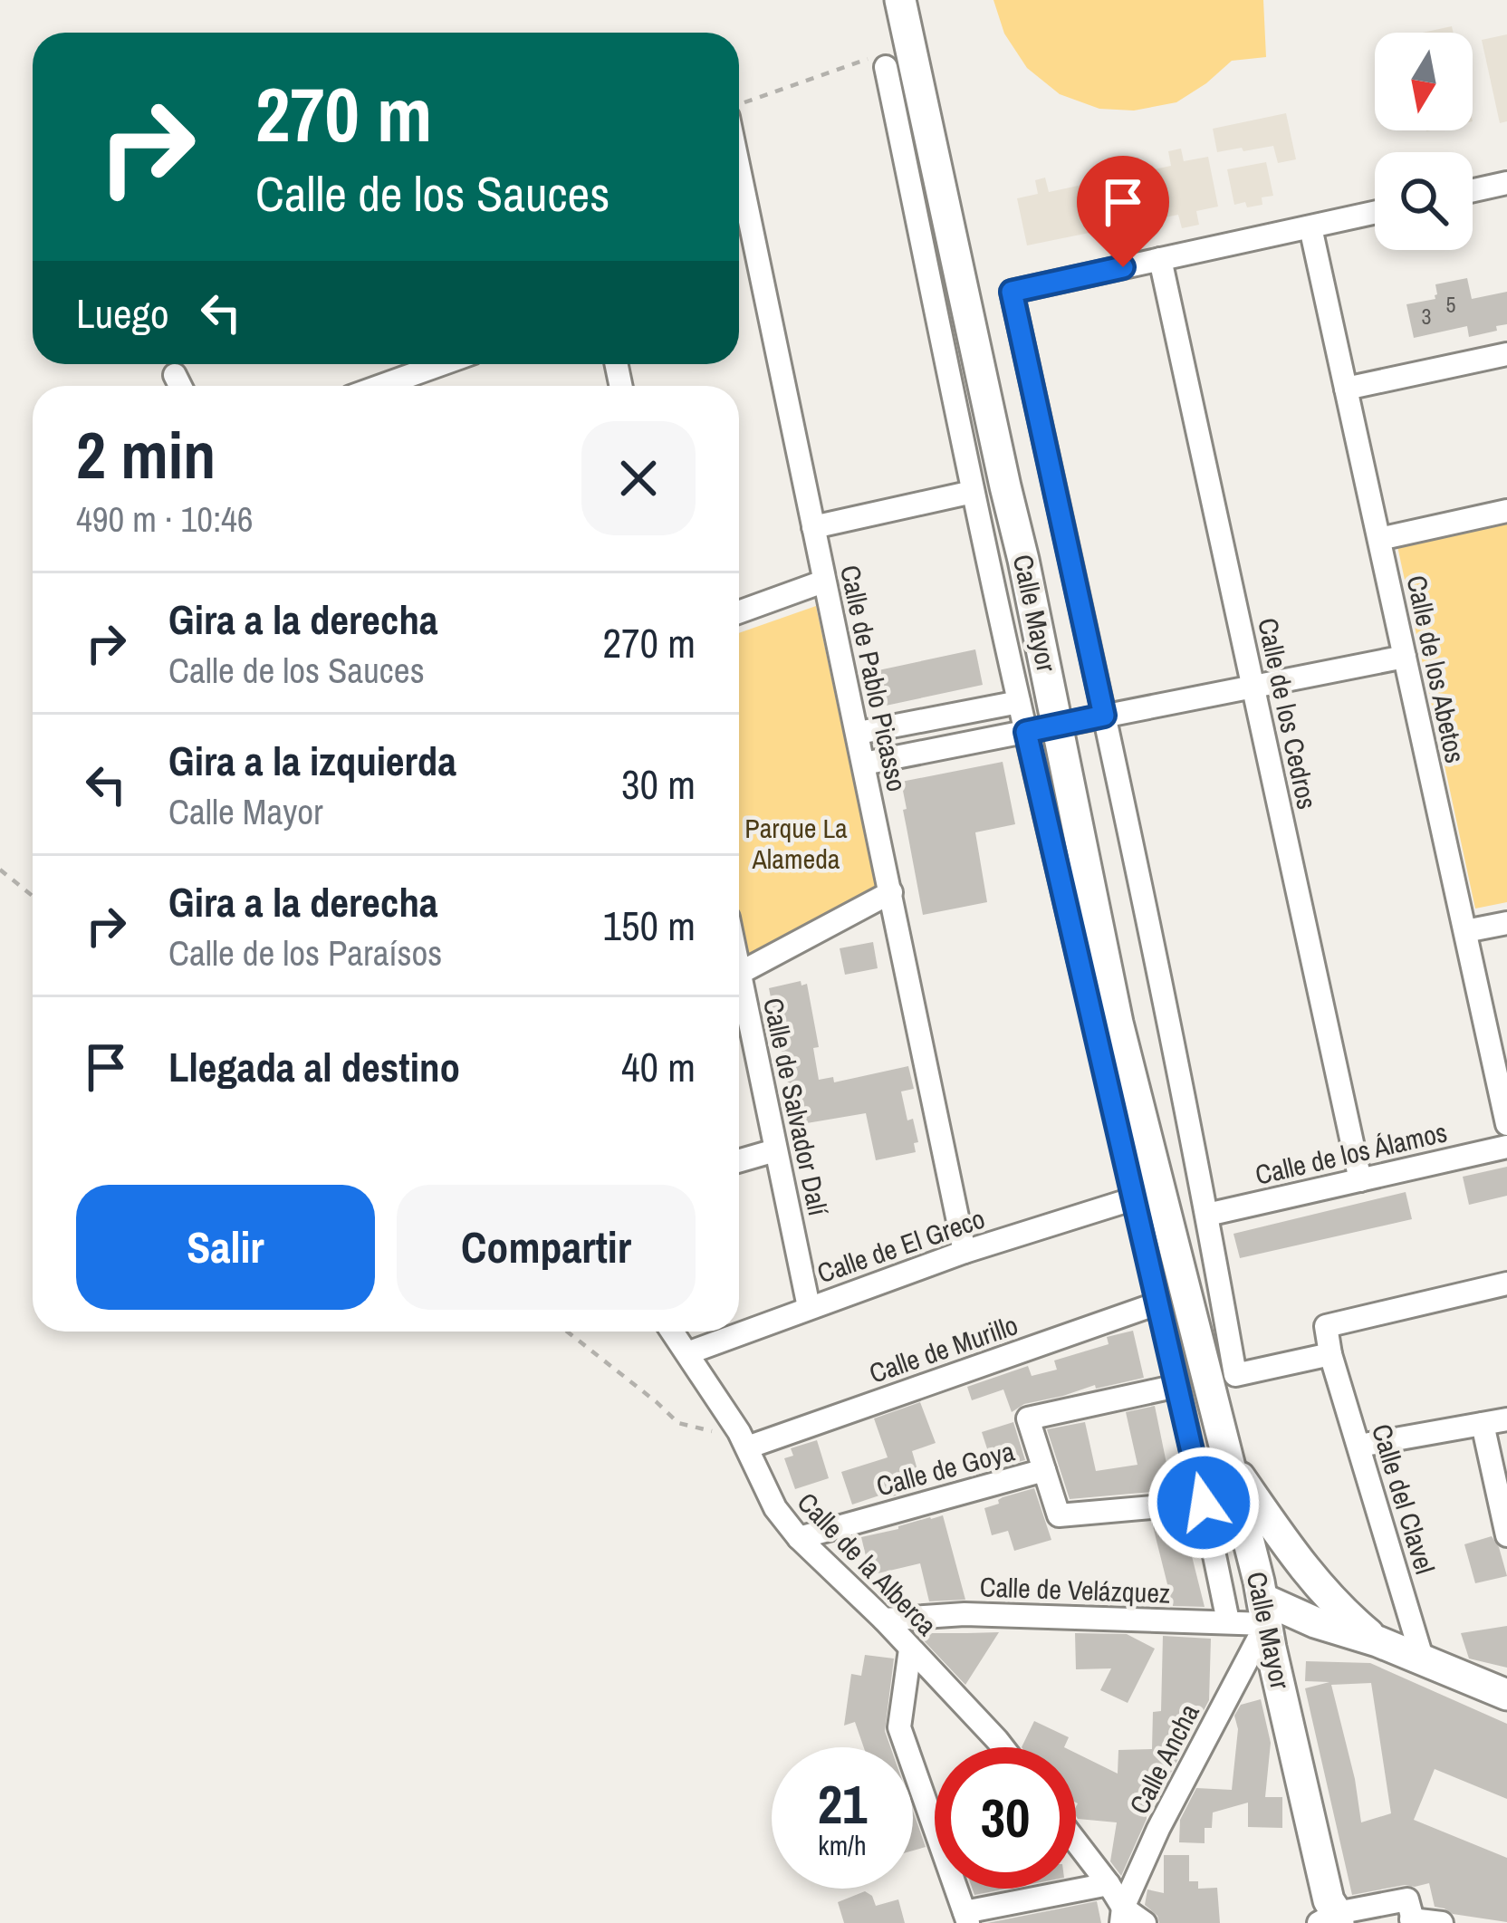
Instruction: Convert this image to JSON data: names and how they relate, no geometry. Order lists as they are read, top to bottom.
{
  "streets": {
    "street": [
      "Calle Mayor",
      "Calle de los Abetos",
      "Calle de Pablo Picasso",
      "Calle de los Cedros",
      "Calle de Salvador Dalí",
      "Calle de los Álamos",
      "Calle de El Greco",
      "Calle de Murillo",
      "Calle de Goya",
      "Calle del Clavel",
      "Calle de la Alberca",
      "Calle de Velázquez",
      "Calle Ancha"
    ]
  },
  "crossings": [
    ["Calle Mayor", "Calle de los Cedros"],
    ["Calle Mayor", "Calle de los Álamos"],
    ["Calle Mayor", "Calle de El Greco"],
    ["Calle Mayor", "Calle de Murillo"],
    ["Calle Mayor", "Calle del Clavel"],
    ["Calle Mayor", "Calle de Velázquez"],
    ["Calle Mayor", "Calle Ancha"],
    ["Calle de Pablo Picasso", "Calle de El Greco"],
    ["Calle de los Cedros", "Calle de los Álamos"],
    ["Calle de Salvador Dalí", "Calle de El Greco"],
    ["Calle de El Greco", "Calle de la Alberca"],
    ["Calle de Murillo", "Calle de la Alberca"],
    ["Calle de Goya", "Calle de la Alberca"],
    ["Calle de la Alberca", "Calle de Velázquez"],
    ["Calle de Velázquez", "Calle Ancha"]
  ],
  "parks": ["Parque La Alameda"],
  "house_numbers": ["5", "3"],
  "north": "bottom",
  "page": {
    "turn": ["270 m", "Calle de los Sauces"],
    "then": "Luego",
    "heading": ["2 min", "490 m · 10:46"],
    "list": [
      {
        "name": "Gira a la derecha",
        "note": "Calle de los Sauces",
        "value": "270 m"
      },
      {
        "name": "Gira a la izquierda",
        "note": "Calle Mayor",
        "value": "30 m"
      },
      {
        "name": "Gira a la derecha",
        "note": "Calle de los Paraísos",
        "value": "150 m"
      },
      {
        "name": "Llegada al destino",
        "value": "40 m"
      }
    ],
    "buttons": ["Salir", "Compartir"],
    "speed": "21 km/h",
    "limit": "30"
  }
}
